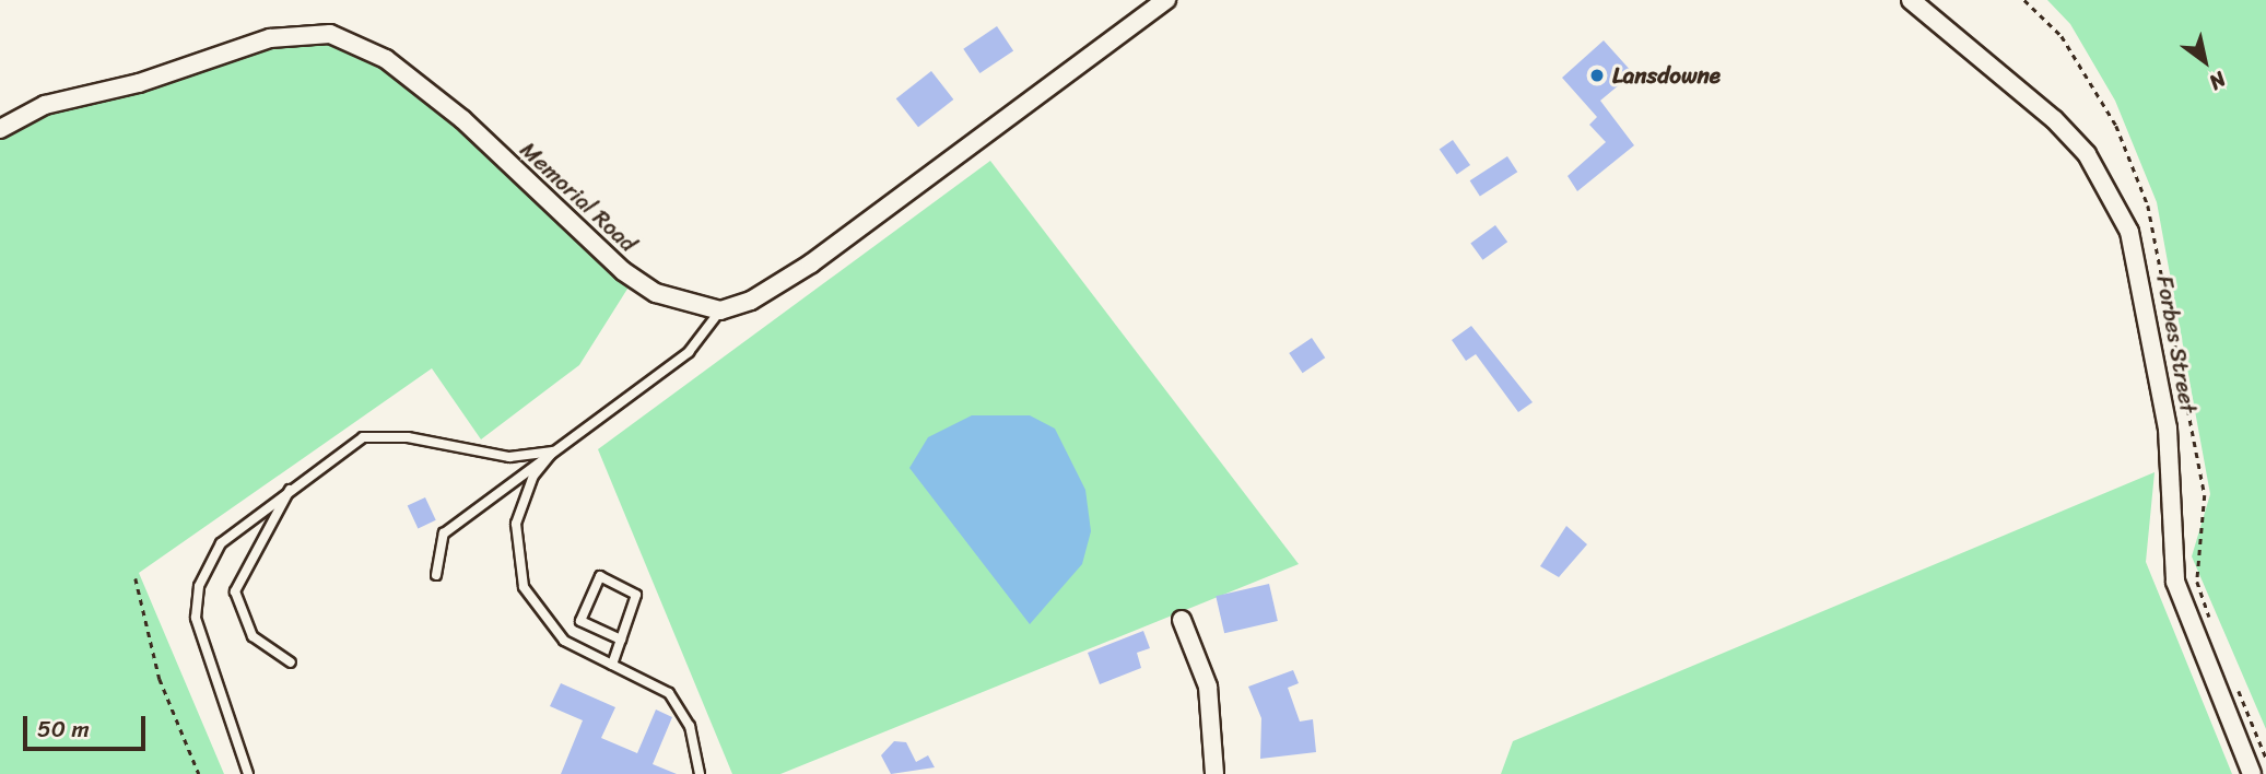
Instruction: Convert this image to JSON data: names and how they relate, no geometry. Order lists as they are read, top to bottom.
{
  "streets": {
    "street": ["Memorial Road", "Forbes Street"]
  },
  "places": ["Lansdowne"],
  "scale_bar": "50 m",
  "north": "bottom right"
}
